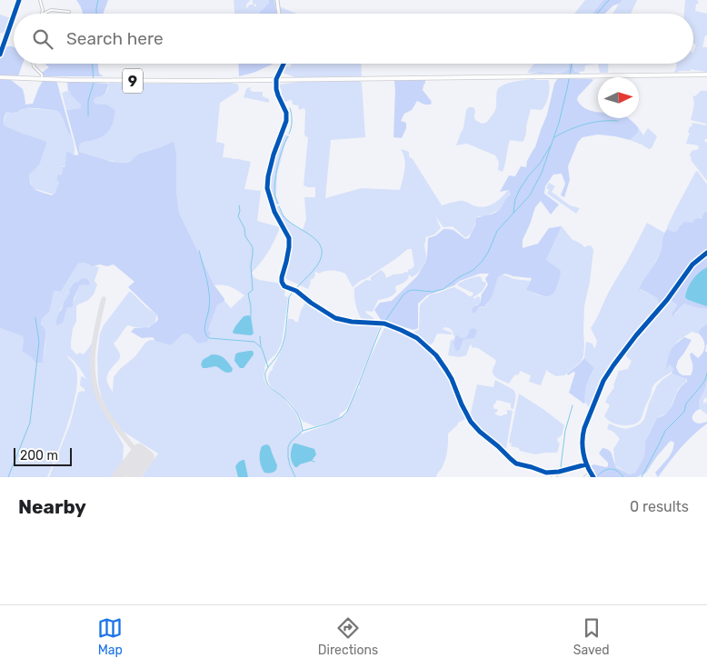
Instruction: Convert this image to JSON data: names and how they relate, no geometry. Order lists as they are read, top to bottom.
{
  "streets": {
    "main road": ["9"]
  },
  "scale_bar": "200 m",
  "north": "right",
  "page": {
    "search": "Search here",
    "scale": "200 m",
    "heading": ["Nearby", "0 results"],
    "nav": ["Map", "Directions", "Saved"]
  }
}
